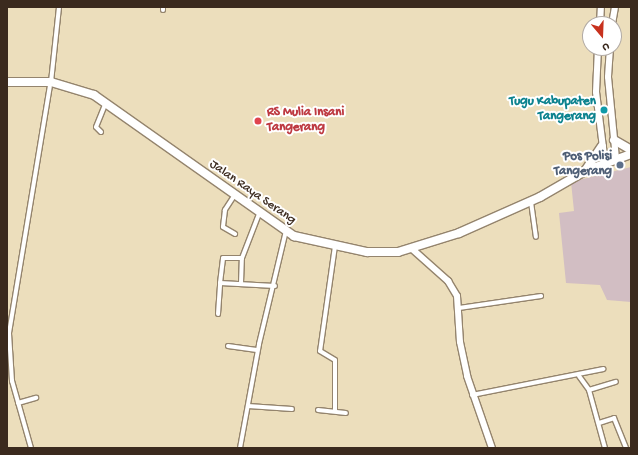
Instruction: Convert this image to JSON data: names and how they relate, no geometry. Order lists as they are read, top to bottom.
{
  "streets": {
    "highway": ["Jalan Raya Serang"]
  },
  "places": ["Tugu Kabupaten Tangerang", "RS Mulia Insani Tangerang", "Pos Polisi Tangerang"],
  "north": "bottom"
}
